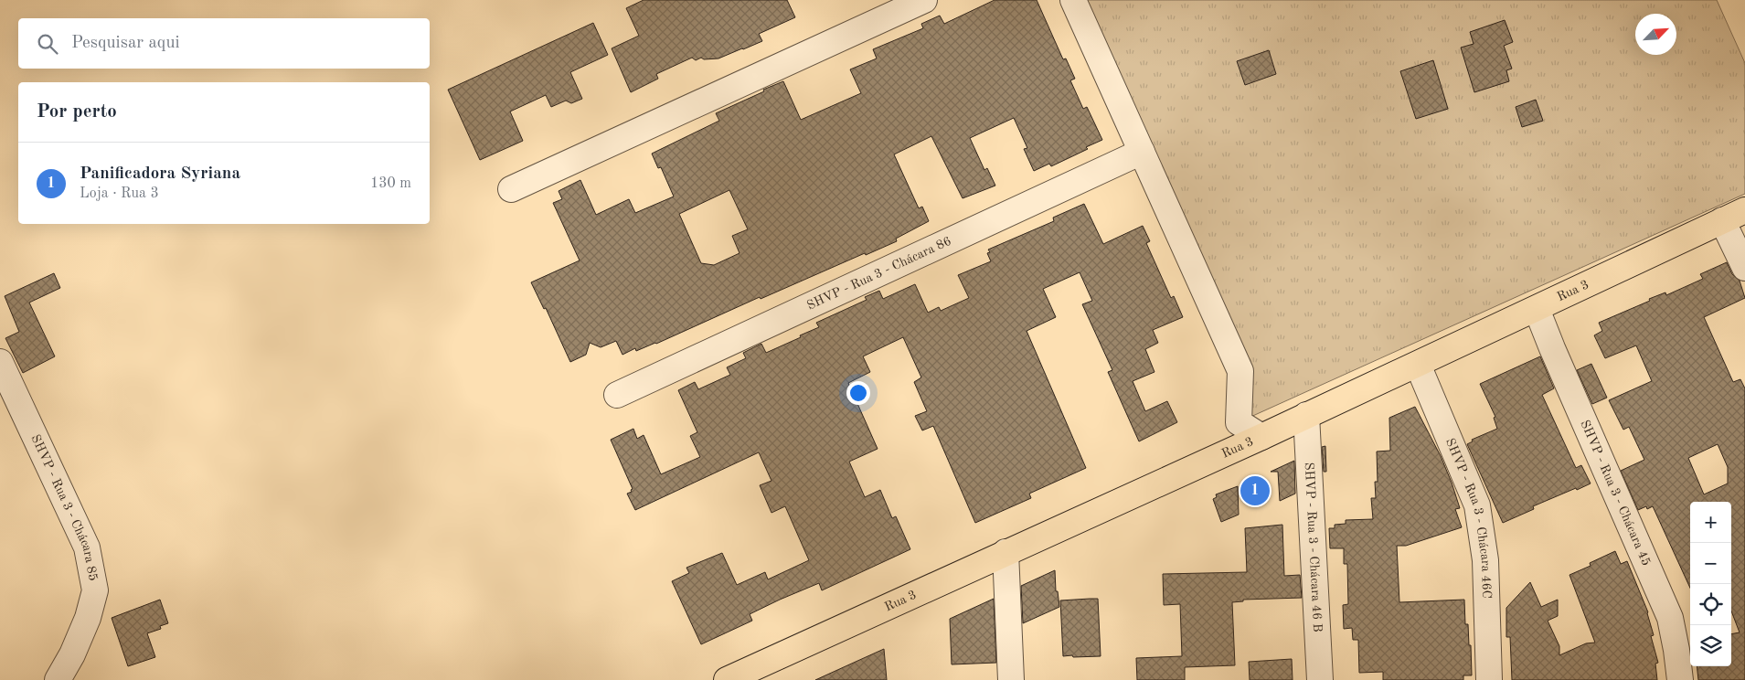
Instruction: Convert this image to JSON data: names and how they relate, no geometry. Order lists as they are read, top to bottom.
{
  "streets": {
    "main road": ["Rua 3"],
    "street": [
      "SHVP - Rua 3 - Chácara 86",
      "SHVP - Rua 3 - Chácara 45",
      "SHVP - Rua 3 - Chácara 85",
      "SHVP - Rua 3 - Chácara 46C",
      "SHVP - Rua 3 - Chácara 46 B"
    ]
  },
  "crossings": [
    ["Rua 3", "SHVP - Rua 3 - Chácara 45"],
    ["Rua 3", "SHVP - Rua 3 - Chácara 46C"],
    ["Rua 3", "SHVP - Rua 3 - Chácara 46 B"]
  ],
  "north": "top right",
  "page": {
    "search": "Pesquisar aqui",
    "heading": "Por perto",
    "list": [
      {
        "mark": "1",
        "name": "Panificadora Syriana",
        "note": "Loja · Rua 3",
        "value": "130 m"
      }
    ],
    "pins": "1",
    "map_buttons": ["+", "−"]
  }
}
